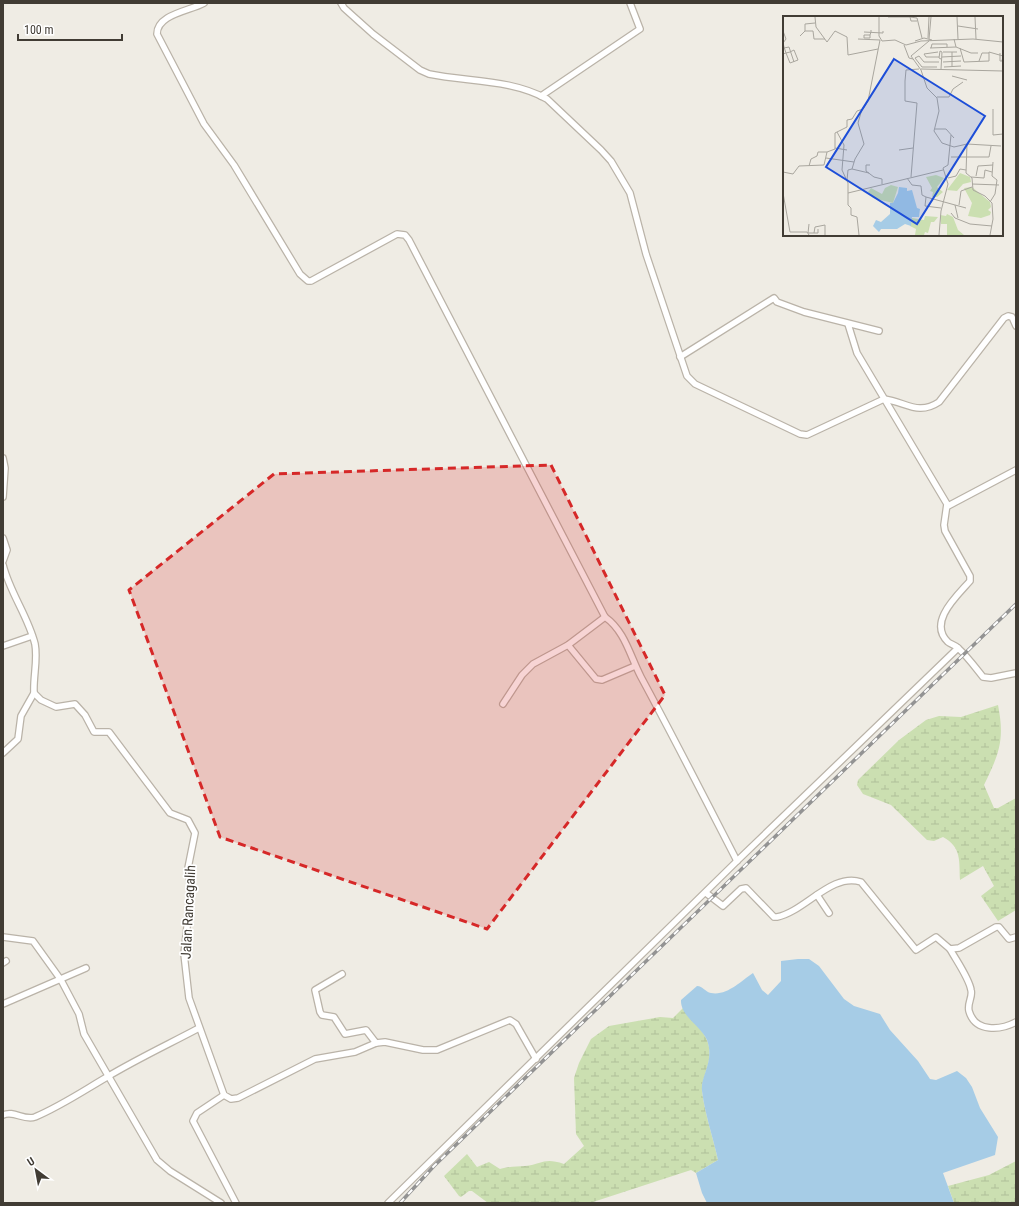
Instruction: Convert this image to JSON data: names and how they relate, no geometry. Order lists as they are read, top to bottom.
{
  "streets": {
    "street": ["Jalan Rancagalih"]
  },
  "scale_bar": "100 m",
  "north": "top left"
}
